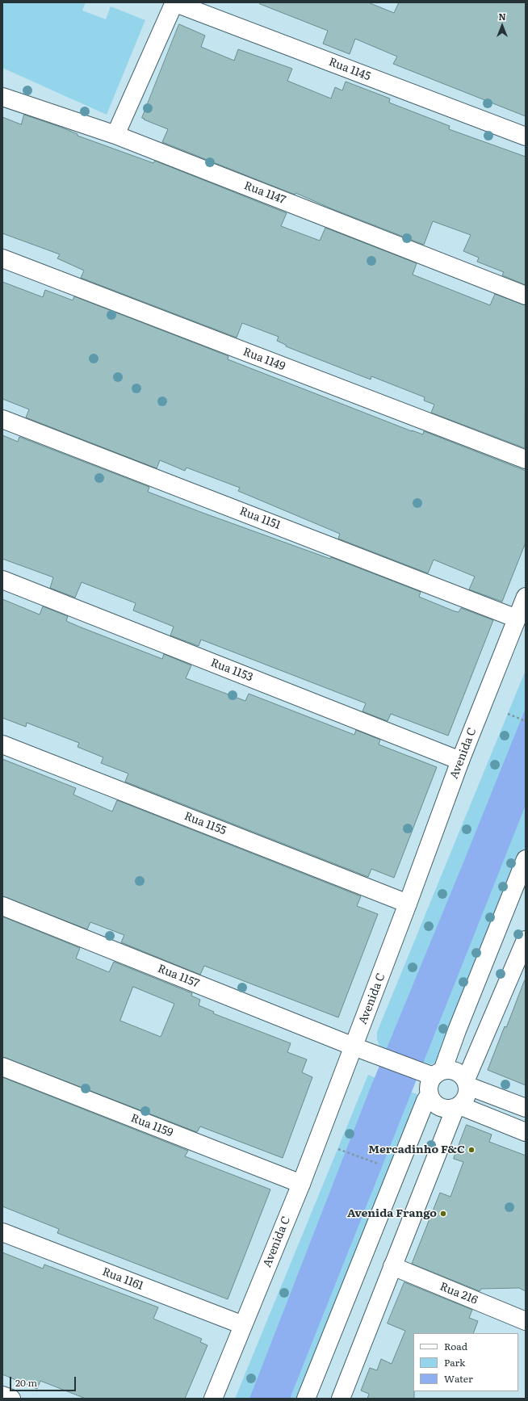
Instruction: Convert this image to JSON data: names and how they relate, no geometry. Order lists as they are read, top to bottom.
{
  "streets": {
    "street": [
      "Rua 1145",
      "Rua 1147",
      "Rua 1149",
      "Rua 1151",
      "Rua 1153",
      "Avenida C",
      "Rua 1155",
      "Rua 1157",
      "Rua 1159",
      "Rua 1161",
      "Rua 216"
    ]
  },
  "crossings": [
    ["Rua 1151", "Avenida C"],
    ["Rua 1153", "Avenida C"],
    ["Avenida C", "Rua 1155"],
    ["Avenida C", "Rua 1157"],
    ["Avenida C", "Rua 1159"],
    ["Avenida C", "Rua 1161"]
  ],
  "places": ["Mercadinho F&C", "Avenida Frango"],
  "legend": ["Road", "Park", "Water"],
  "scale_bar": "20 m",
  "north": "top"
}
